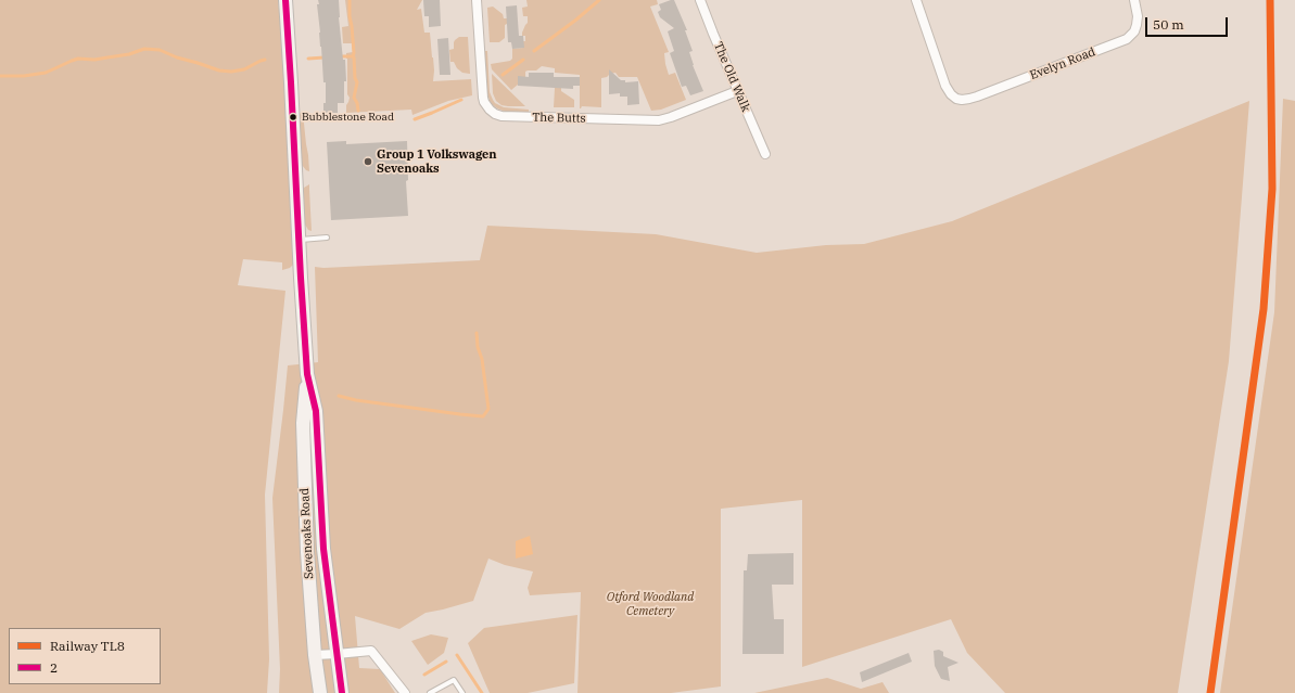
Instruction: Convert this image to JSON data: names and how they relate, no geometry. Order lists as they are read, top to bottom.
{
  "streets": {
    "main road": ["Sevenoaks Road"],
    "street": ["Evelyn Road", "The Old Walk", "The Butts"]
  },
  "crossings": [
    ["The Old Walk", "The Butts"]
  ],
  "parks": ["Otford Woodland Cemetery"],
  "places": ["Bubblestone Road", "Group 1 Volkswagen Sevenoaks"],
  "lines": ["rail line TL8", "transit line 2"],
  "legend": ["Railway TL8", "2"],
  "scale_bar": "50 m"
}
